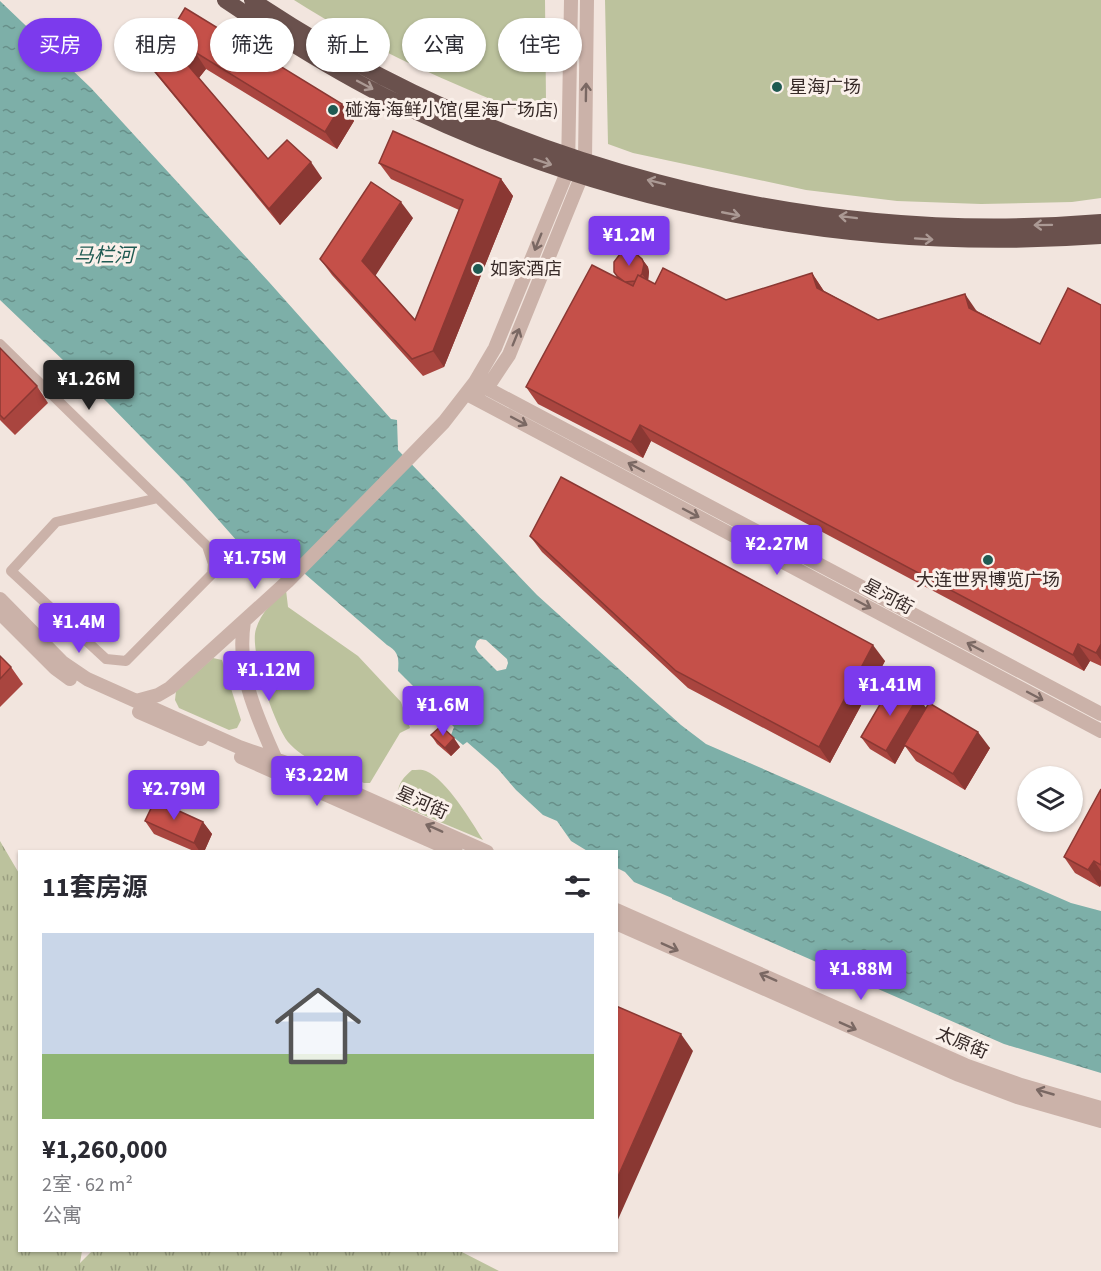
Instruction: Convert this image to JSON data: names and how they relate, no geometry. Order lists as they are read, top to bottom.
{
  "streets": {
    "street": ["星河街", "太原街"]
  },
  "water": ["马栏河"],
  "places": [
    "星海广场",
    "碰海·海鲜小馆(星海广场店)",
    "如家酒店",
    "大连世界博览广场"
  ],
  "page": {
    "chip": [
      "买房",
      "租房",
      "筛选",
      "新上",
      "公寓",
      "住宅"
    ],
    "price": [
      "¥1.2M",
      "¥1.26M",
      "¥2.27M",
      "¥1.75M",
      "¥1.4M",
      "¥1.12M",
      "¥1.41M",
      "¥1.6M",
      "¥3.22M",
      "¥2.79M",
      "¥1.88M"
    ],
    "heading": "11套房源",
    "list": [
      {
        "name": "¥1,260,000",
        "note": "2室 · 62 m² · 公寓"
      }
    ]
  }
}
